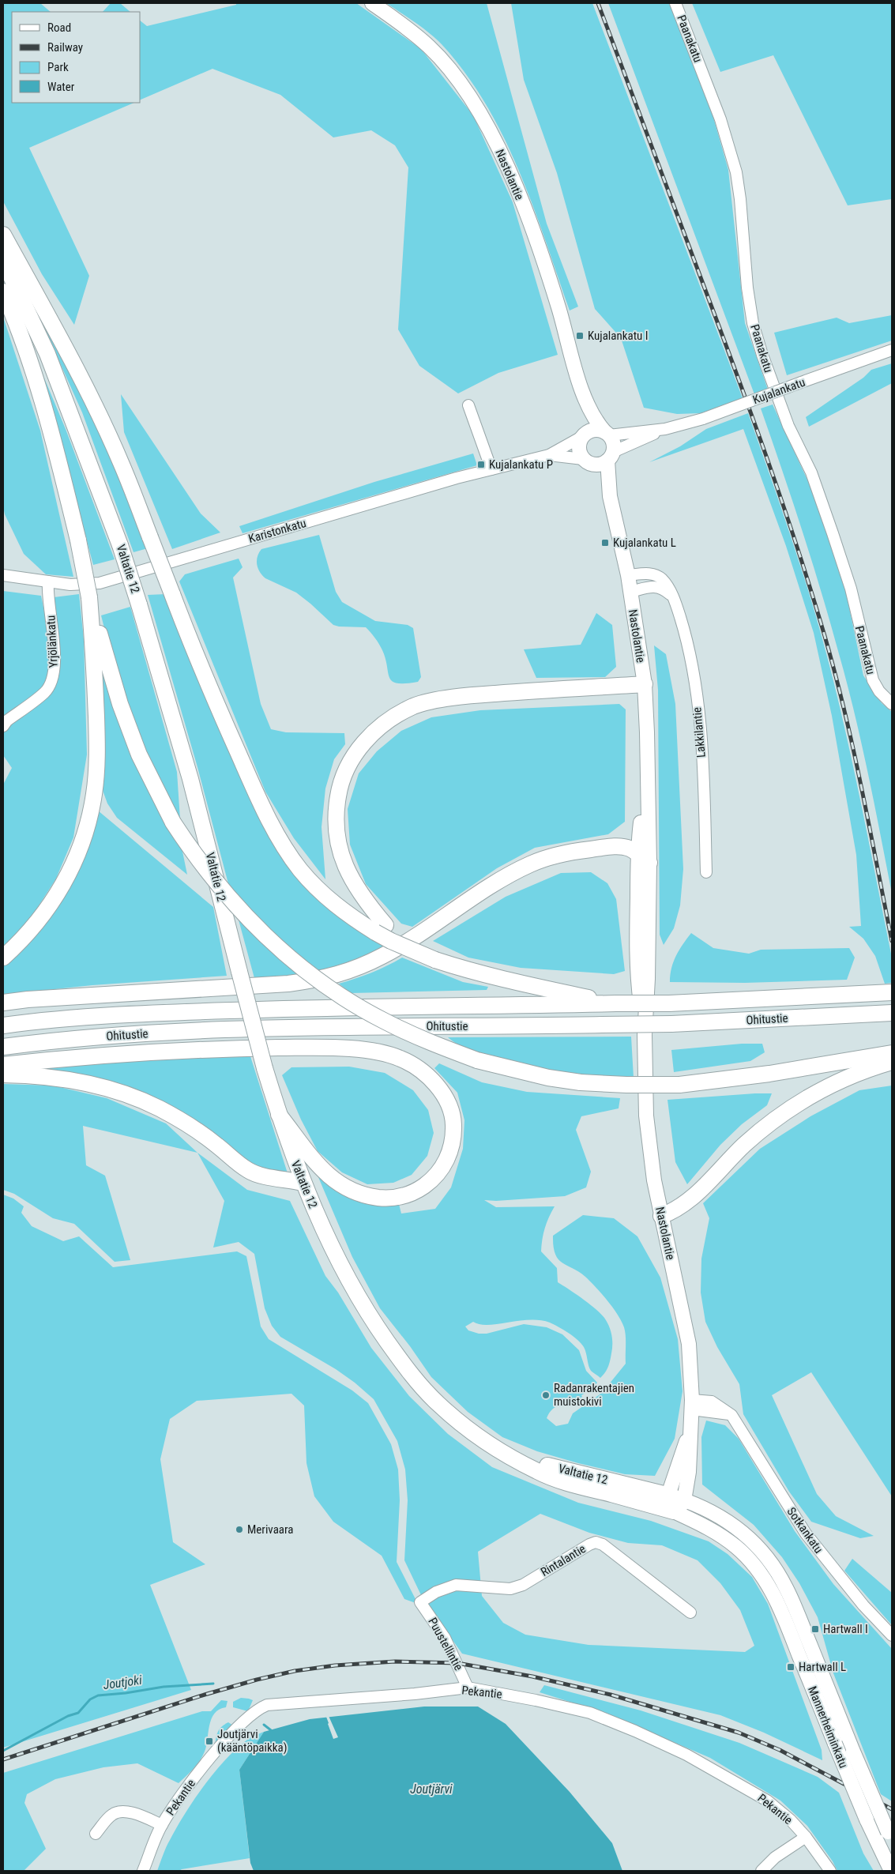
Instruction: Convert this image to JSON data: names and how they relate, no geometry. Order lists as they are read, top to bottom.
{
  "streets": {
    "highway": ["Valtatie 12", "Ohitustie"],
    "main road": ["Nastolantie", "Mannerheiminkatu"],
    "street": [
      "Paanakatu",
      "Kujalankatu",
      "Karistonkatu",
      "Yrjölänkatu",
      "Lakkilantie",
      "Sotkankatu",
      "Rintalantie",
      "Puustellintie",
      "Pekantie"
    ]
  },
  "crossings": [
    ["Nastolantie", "Kujalankatu"],
    ["Nastolantie", "Karistonkatu"],
    ["Nastolantie", "Valtatie 12"],
    ["Nastolantie", "Lakkilantie"],
    ["Nastolantie", "Sotkankatu"],
    ["Nastolantie", "Mannerheiminkatu"],
    ["Kujalankatu", "Karistonkatu"],
    ["Karistonkatu", "Yrjölänkatu"],
    ["Valtatie 12", "Mannerheiminkatu"],
    ["Rintalantie", "Puustellintie"],
    ["Puustellintie", "Pekantie"]
  ],
  "water": ["Joutjoki", "Joutjärvi"],
  "places": {
    "transit": [
      "Kujalankatu I",
      "Kujalankatu P",
      "Kujalankatu L",
      "Hartwall I",
      "Hartwall L",
      "Joutjärvi (kääntöpaikka)"
    ],
    "other": ["Radanrakentajien muistokivi", "Merivaara"]
  },
  "legend": [
    "Road",
    "Railway",
    "Park",
    "Water"
  ]
}
